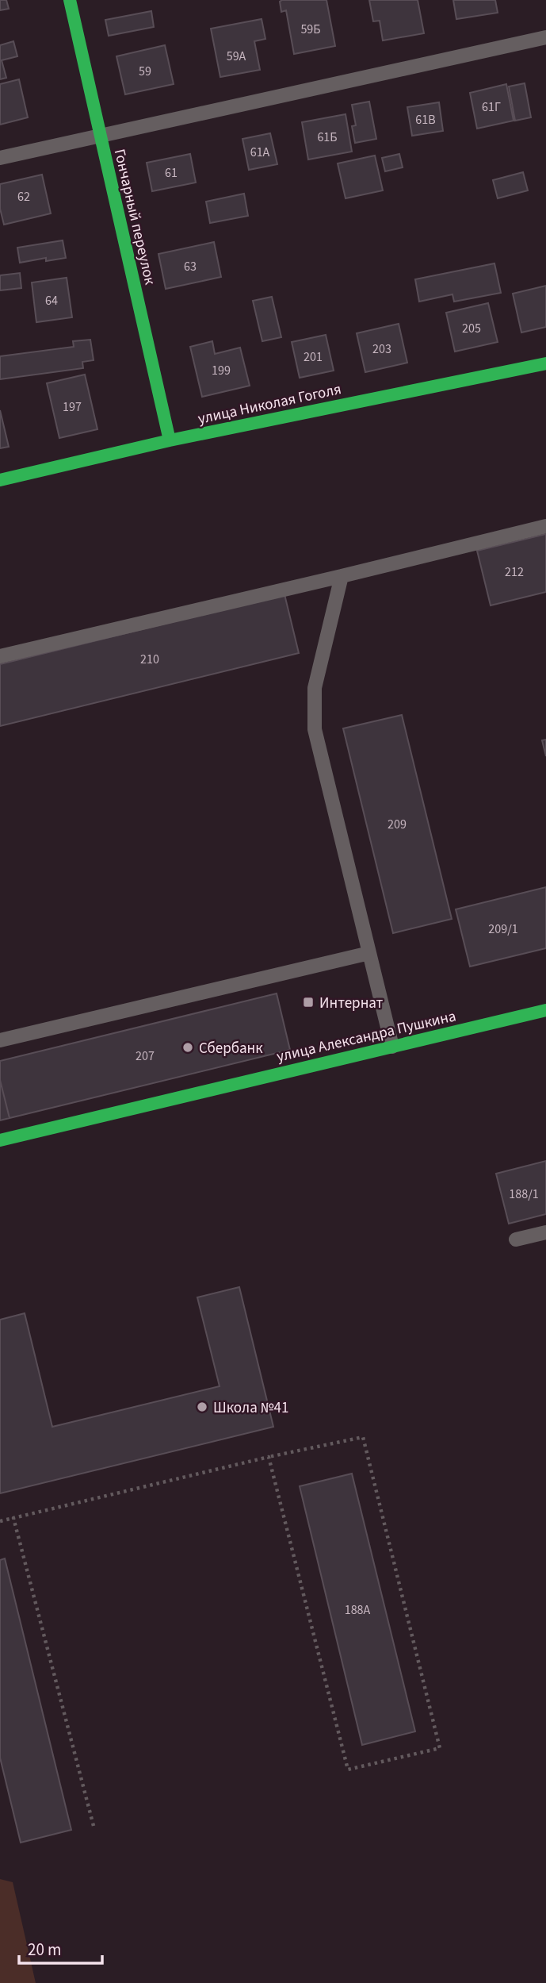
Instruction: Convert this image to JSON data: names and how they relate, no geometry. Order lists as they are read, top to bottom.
{
  "streets": {
    "street": ["Гончарный переулок", "улица Николая Гоголя", "улица Александра Пушкина"]
  },
  "crossings": [
    ["Гончарный переулок", "улица Николая Гоголя"]
  ],
  "places": {
    "transit": ["Интернат"],
    "other": ["Сбербанк", "Школа №41"]
  },
  "house_numbers": [
    "59Б",
    "59А",
    "59",
    "61Г",
    "61В",
    "61Б",
    "61А",
    "61",
    "62",
    "63",
    "64",
    "205",
    "203",
    "201",
    "199",
    "197",
    "212",
    "210",
    "209",
    "209/1",
    "207",
    "188/1",
    "188А"
  ],
  "scale_bar": "20 m"
}
